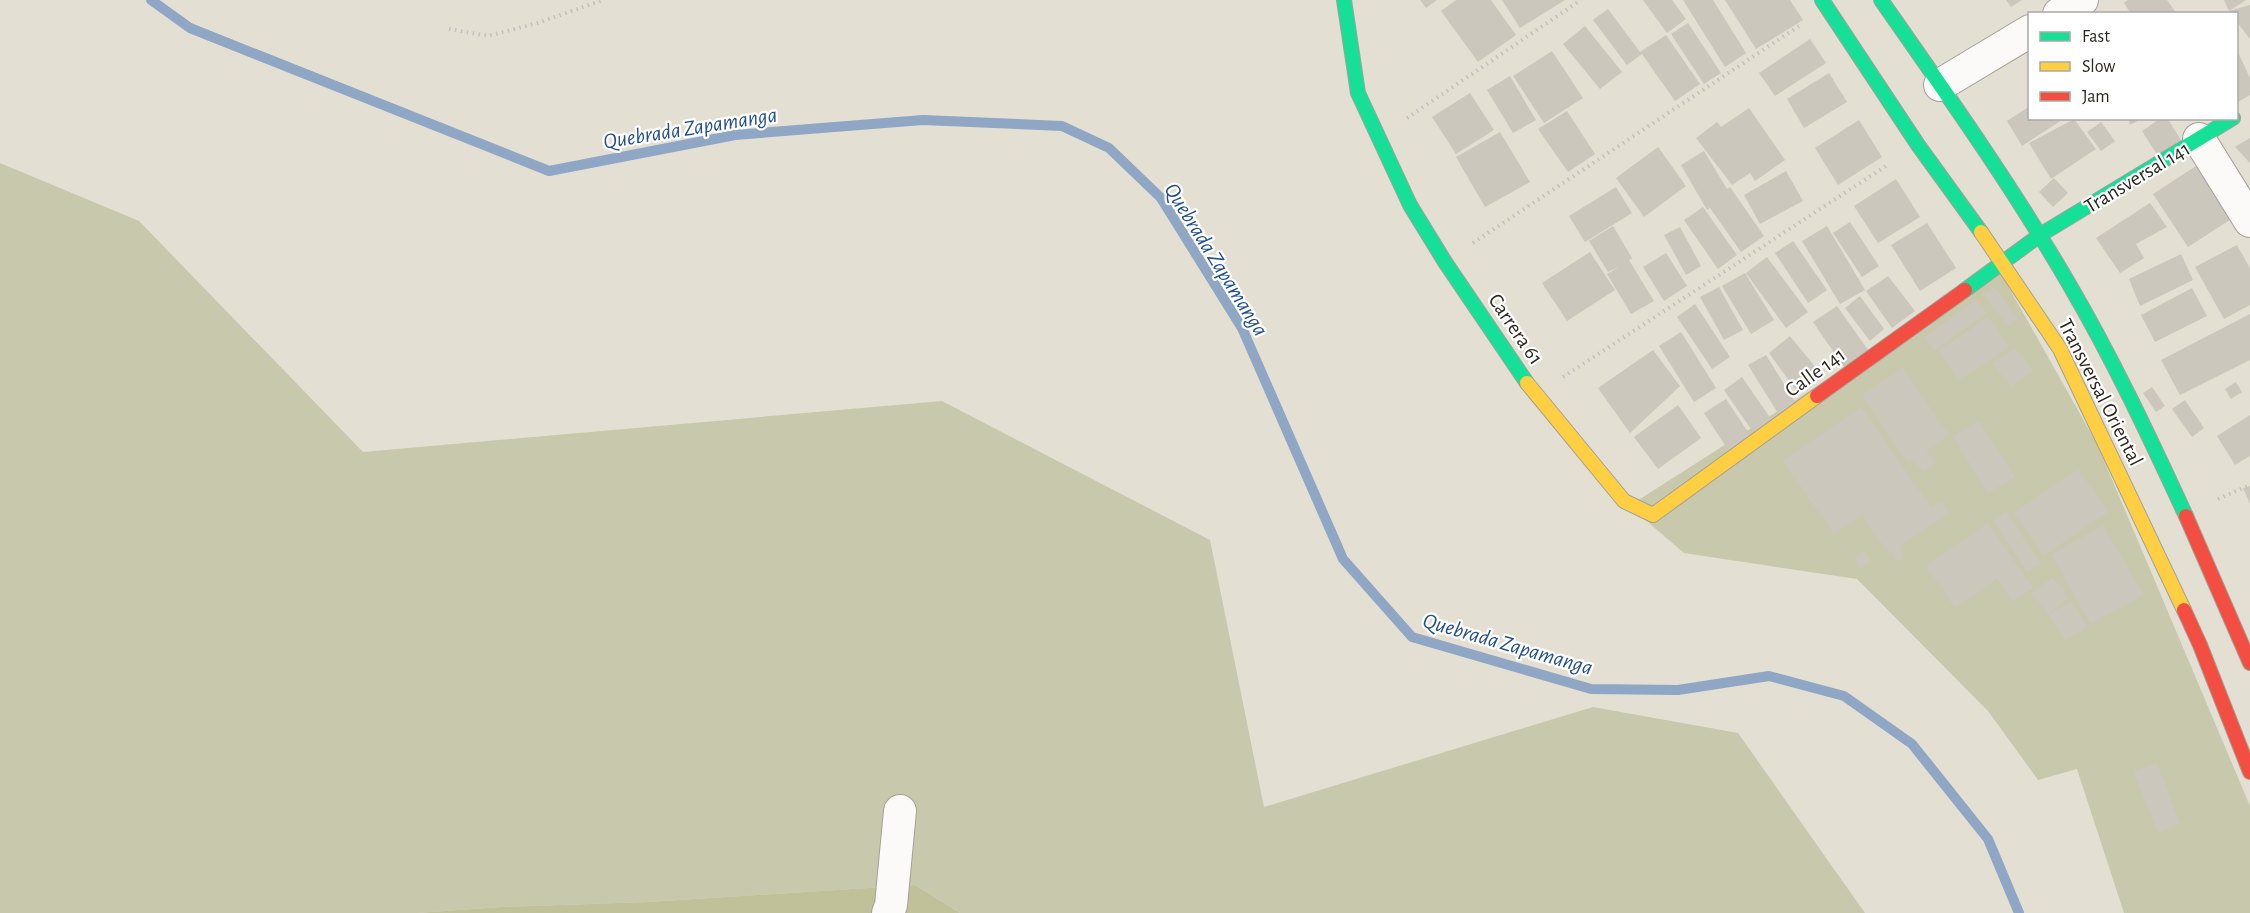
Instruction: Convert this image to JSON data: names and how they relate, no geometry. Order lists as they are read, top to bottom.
{
  "streets": {
    "main road": [
      "Transversal 141",
      "Carrera 61",
      "Calle 141",
      "Transversal Oriental"
    ]
  },
  "crossings": [
    ["Transversal 141", "Calle 141"],
    ["Transversal 141", "Transversal Oriental"],
    ["Carrera 61", "Calle 141"],
    ["Calle 141", "Transversal Oriental"]
  ],
  "water": ["Quebrada Zapamanga"],
  "legend": ["Fast", "Slow", "Jam"]
}
